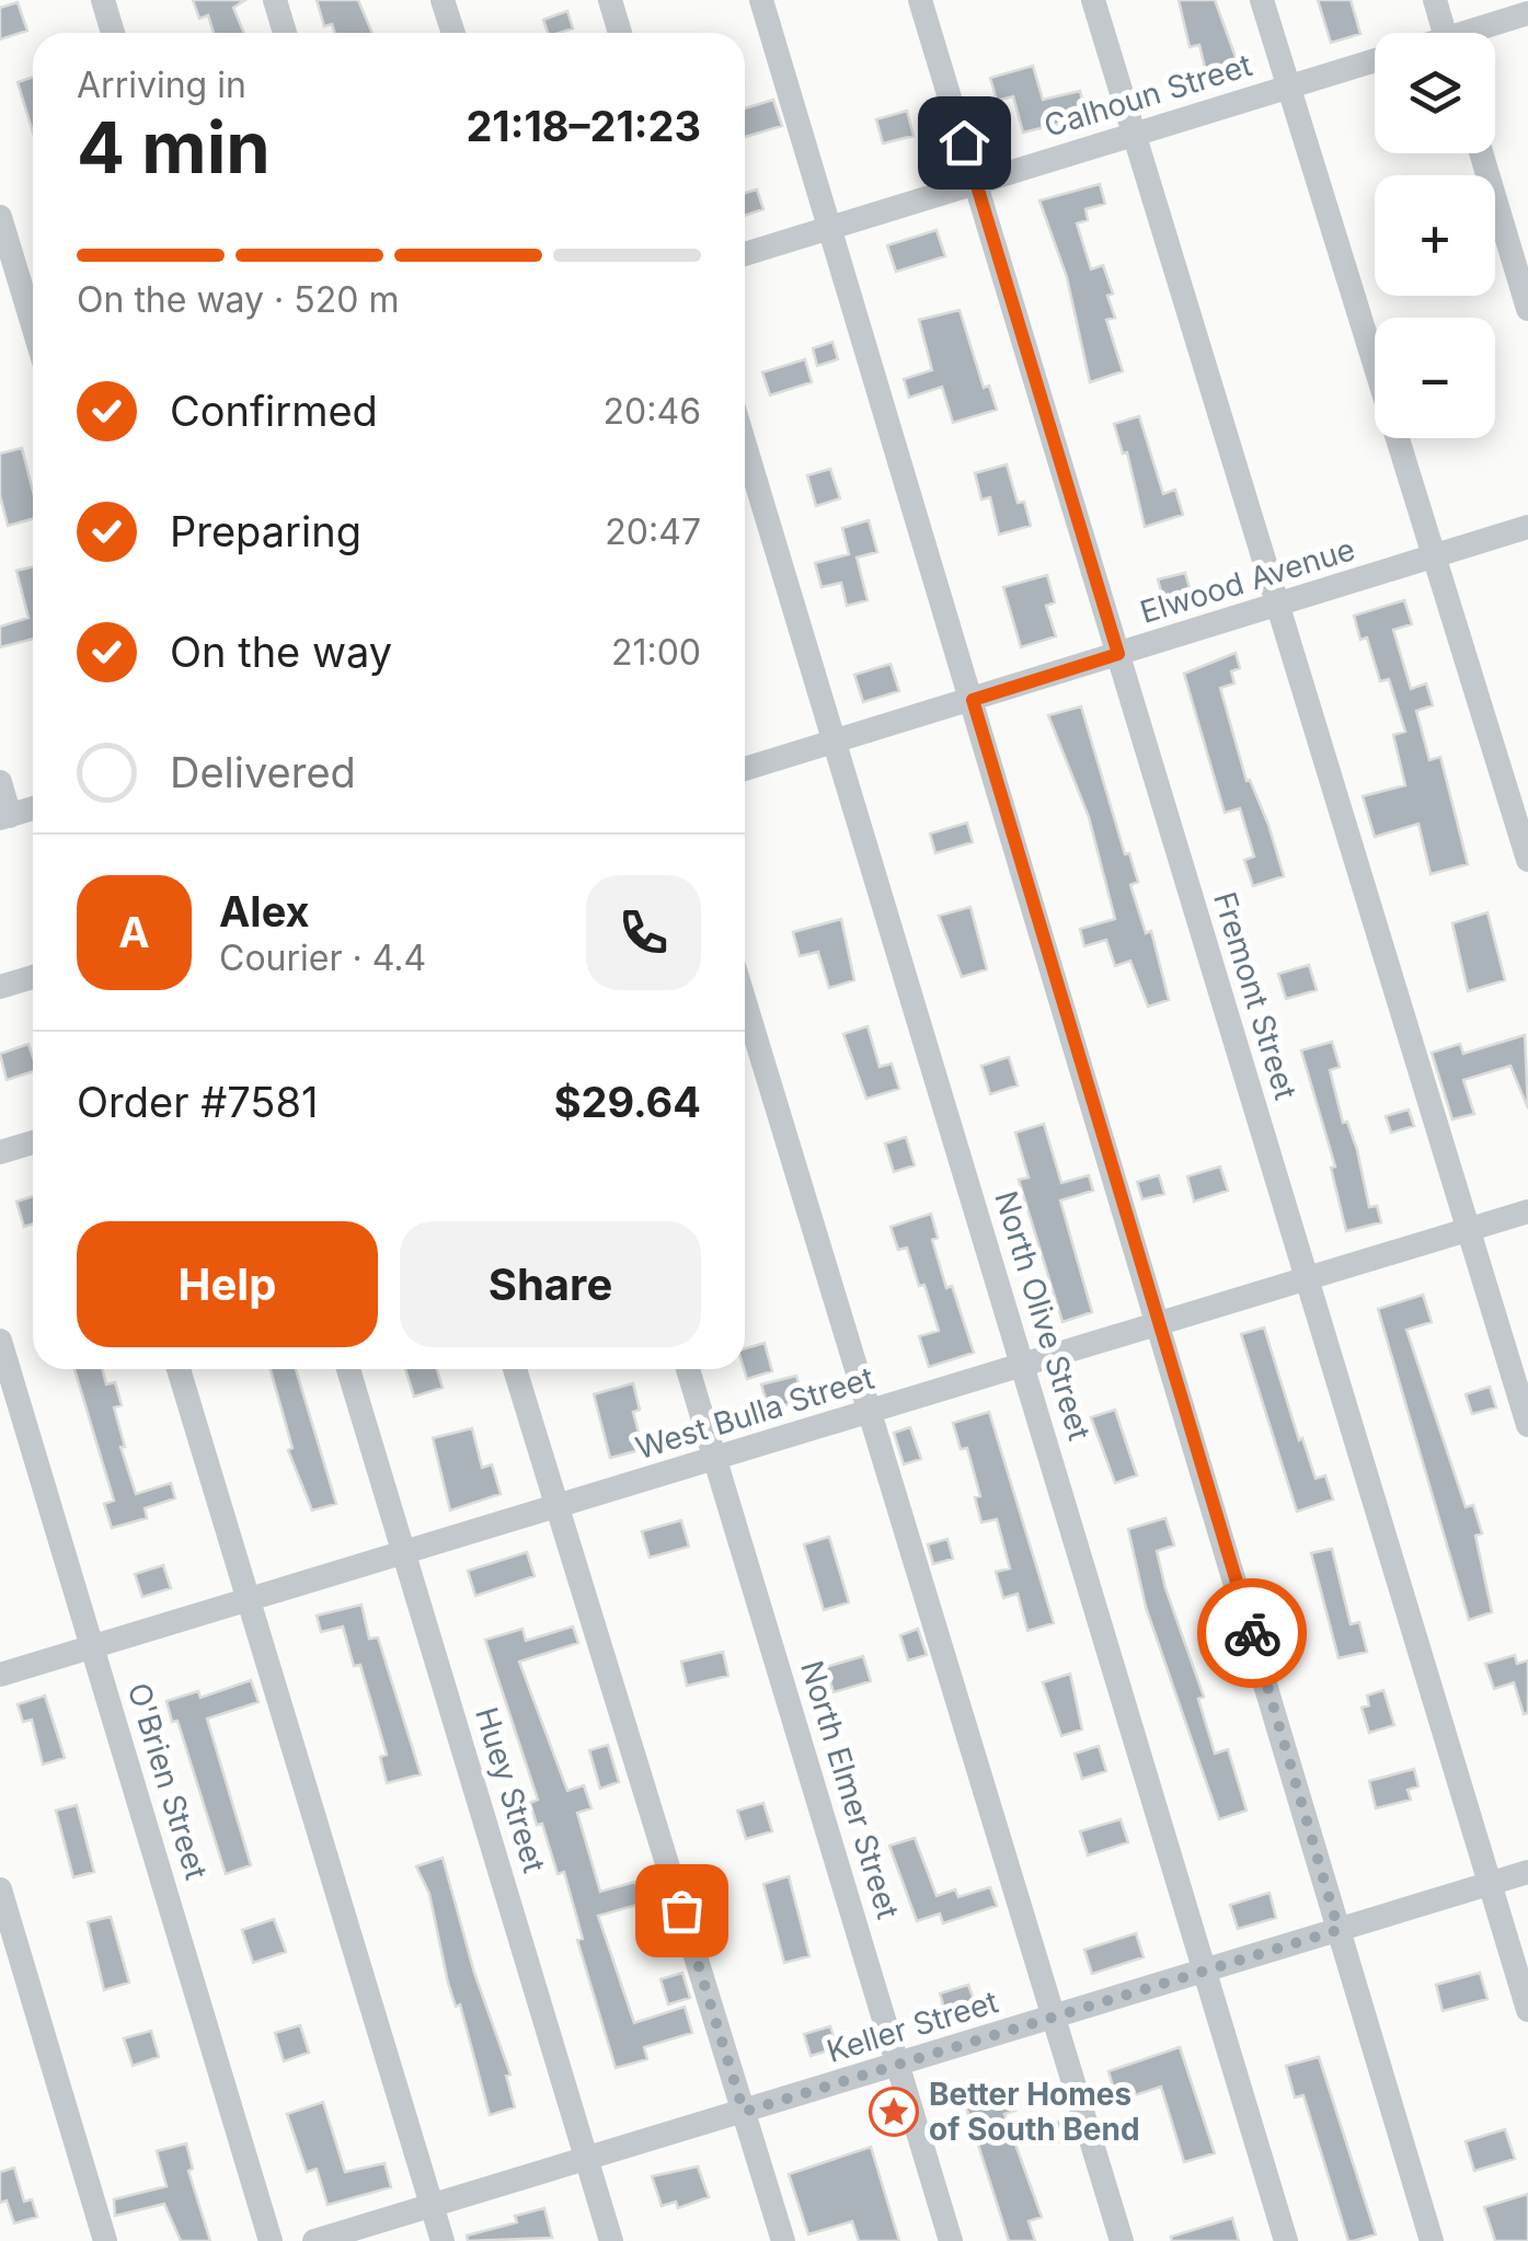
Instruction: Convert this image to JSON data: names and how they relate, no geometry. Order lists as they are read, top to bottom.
{
  "streets": {
    "street": [
      "Calhoun Street",
      "Elwood Avenue",
      "Fremont Street",
      "North Olive Street",
      "West Bulla Street",
      "O'Brien Street",
      "Huey Street",
      "North Elmer Street",
      "Keller Street"
    ]
  },
  "crossings": [
    ["Calhoun Street", "Fremont Street"],
    ["Elwood Avenue", "Fremont Street"],
    ["Elwood Avenue", "North Olive Street"],
    ["Fremont Street", "West Bulla Street"],
    ["Fremont Street", "Keller Street"],
    ["North Olive Street", "West Bulla Street"],
    ["North Olive Street", "Keller Street"],
    ["West Bulla Street", "O'Brien Street"],
    ["West Bulla Street", "Huey Street"],
    ["West Bulla Street", "North Elmer Street"],
    ["Huey Street", "Keller Street"],
    ["North Elmer Street", "Keller Street"]
  ],
  "places": {
    "place": ["Better Homes of South Bend"]
  },
  "page": {
    "map_buttons": ["+", "−"],
    "heading": ["4 min", "Arriving in", "21:18–21:23"],
    "panel": [
      "Alex",
      "Courier · 4.4",
      "Order #7581",
      "$29.64"
    ],
    "bar": "On the way · 520 m",
    "list": [
      ["Confirmed", "20:46"],
      ["Preparing", "20:47"],
      ["On the way", "21:00"],
      "Delivered"
    ],
    "round": "A",
    "buttons": ["Help", "Share"]
  }
}
